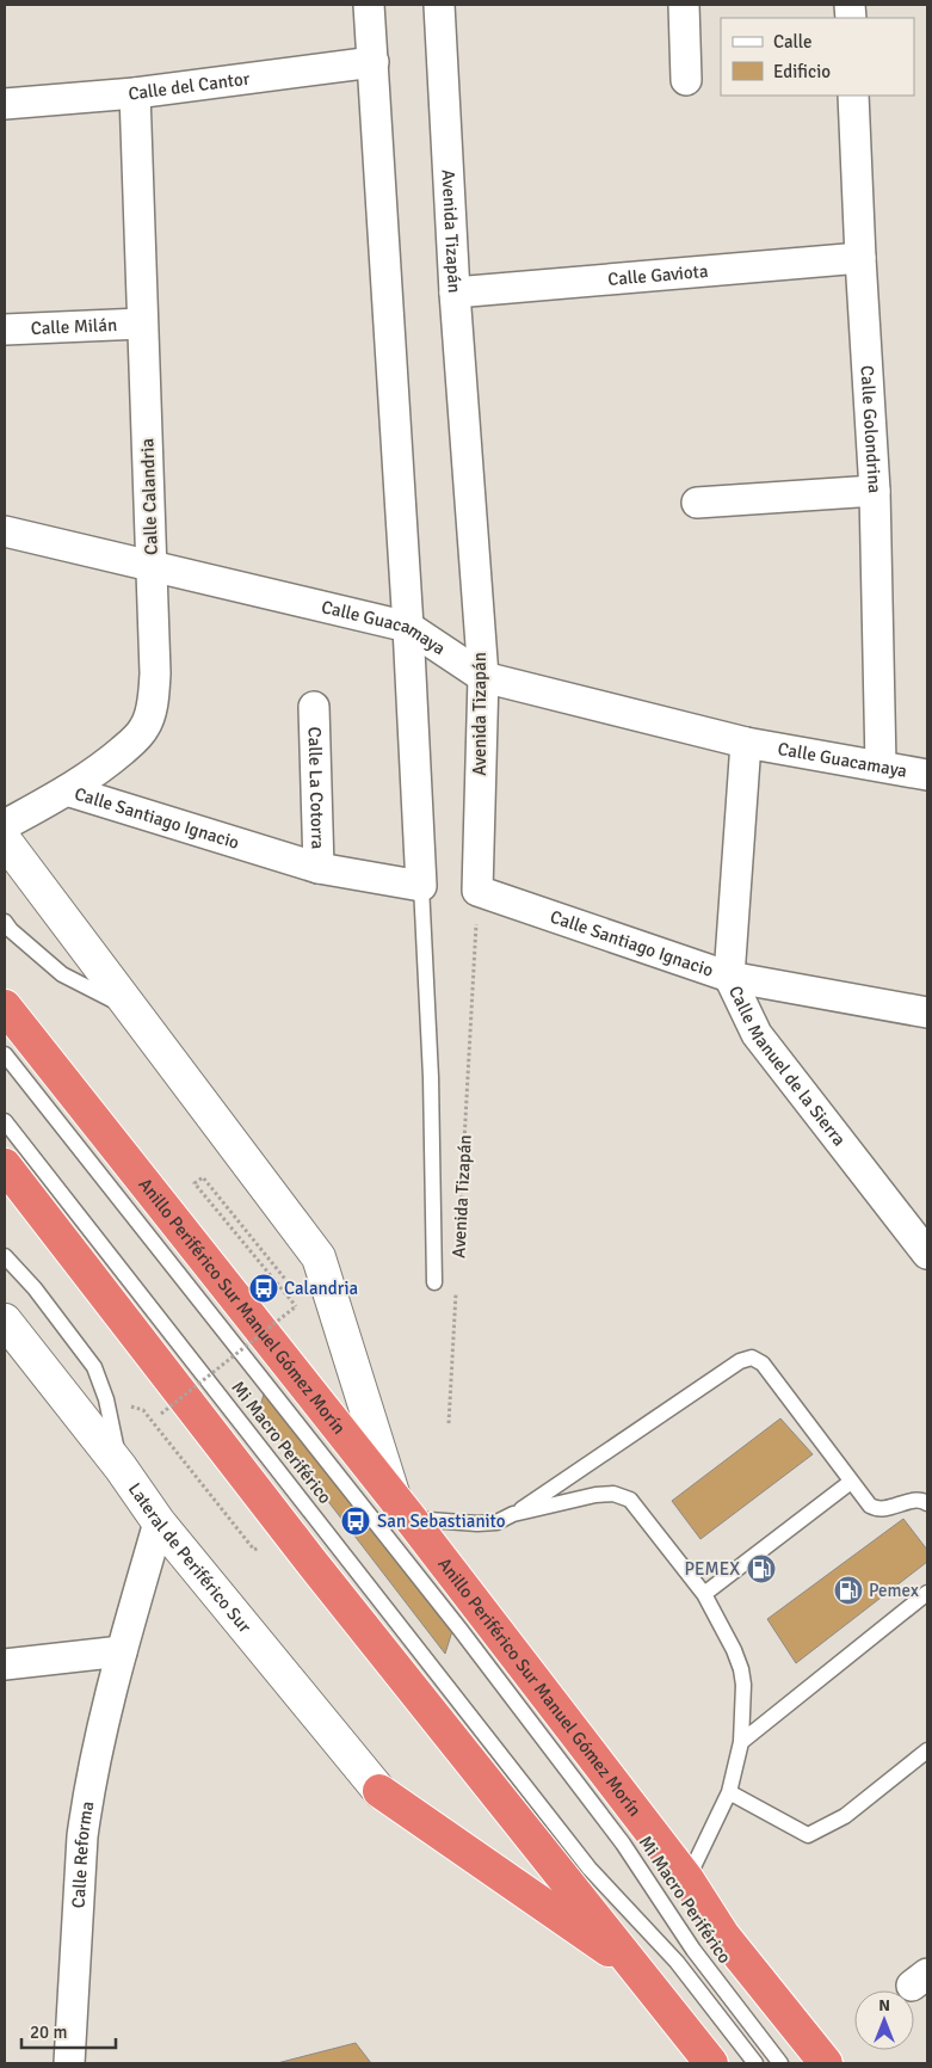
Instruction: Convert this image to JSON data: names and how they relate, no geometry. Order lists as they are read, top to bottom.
{
  "streets": {
    "highway": ["Anillo Periférico Sur Manuel Gómez Morín"],
    "street": [
      "Calle del Cantor",
      "Avenida Tizapán",
      "Calle Gaviota",
      "Calle Milán",
      "Calle Golondrina",
      "Calle Calandria",
      "Calle Guacamaya",
      "Calle La Cotorra",
      "Calle Santiago Ignacio",
      "Calle Manuel de la Sierra",
      "Lateral de Periférico Sur",
      "Calle Reforma"
    ],
    "lane": ["Mi Macro Periférico"]
  },
  "crossings": [
    ["Calle del Cantor", "Calle Calandria"],
    ["Avenida Tizapán", "Calle Gaviota"],
    ["Avenida Tizapán", "Calle Guacamaya"],
    ["Avenida Tizapán", "Calle Santiago Ignacio"],
    ["Calle Gaviota", "Calle Golondrina"],
    ["Calle Milán", "Calle Calandria"],
    ["Calle Golondrina", "Calle Guacamaya"],
    ["Calle Calandria", "Calle Guacamaya"],
    ["Calle Calandria", "Calle Santiago Ignacio"],
    ["Calle Guacamaya", "Calle Manuel de la Sierra"],
    ["Calle La Cotorra", "Calle Santiago Ignacio"],
    ["Calle Santiago Ignacio", "Calle Manuel de la Sierra"],
    ["Lateral de Periférico Sur", "Calle Reforma"]
  ],
  "places": {
    "bus stop": ["Calandria", "San Sebastianito"],
    "fuel station": ["PEMEX", "Pemex"]
  },
  "legend": ["Calle", "Edificio"],
  "scale_bar": "20 m",
  "north": "top"
}
